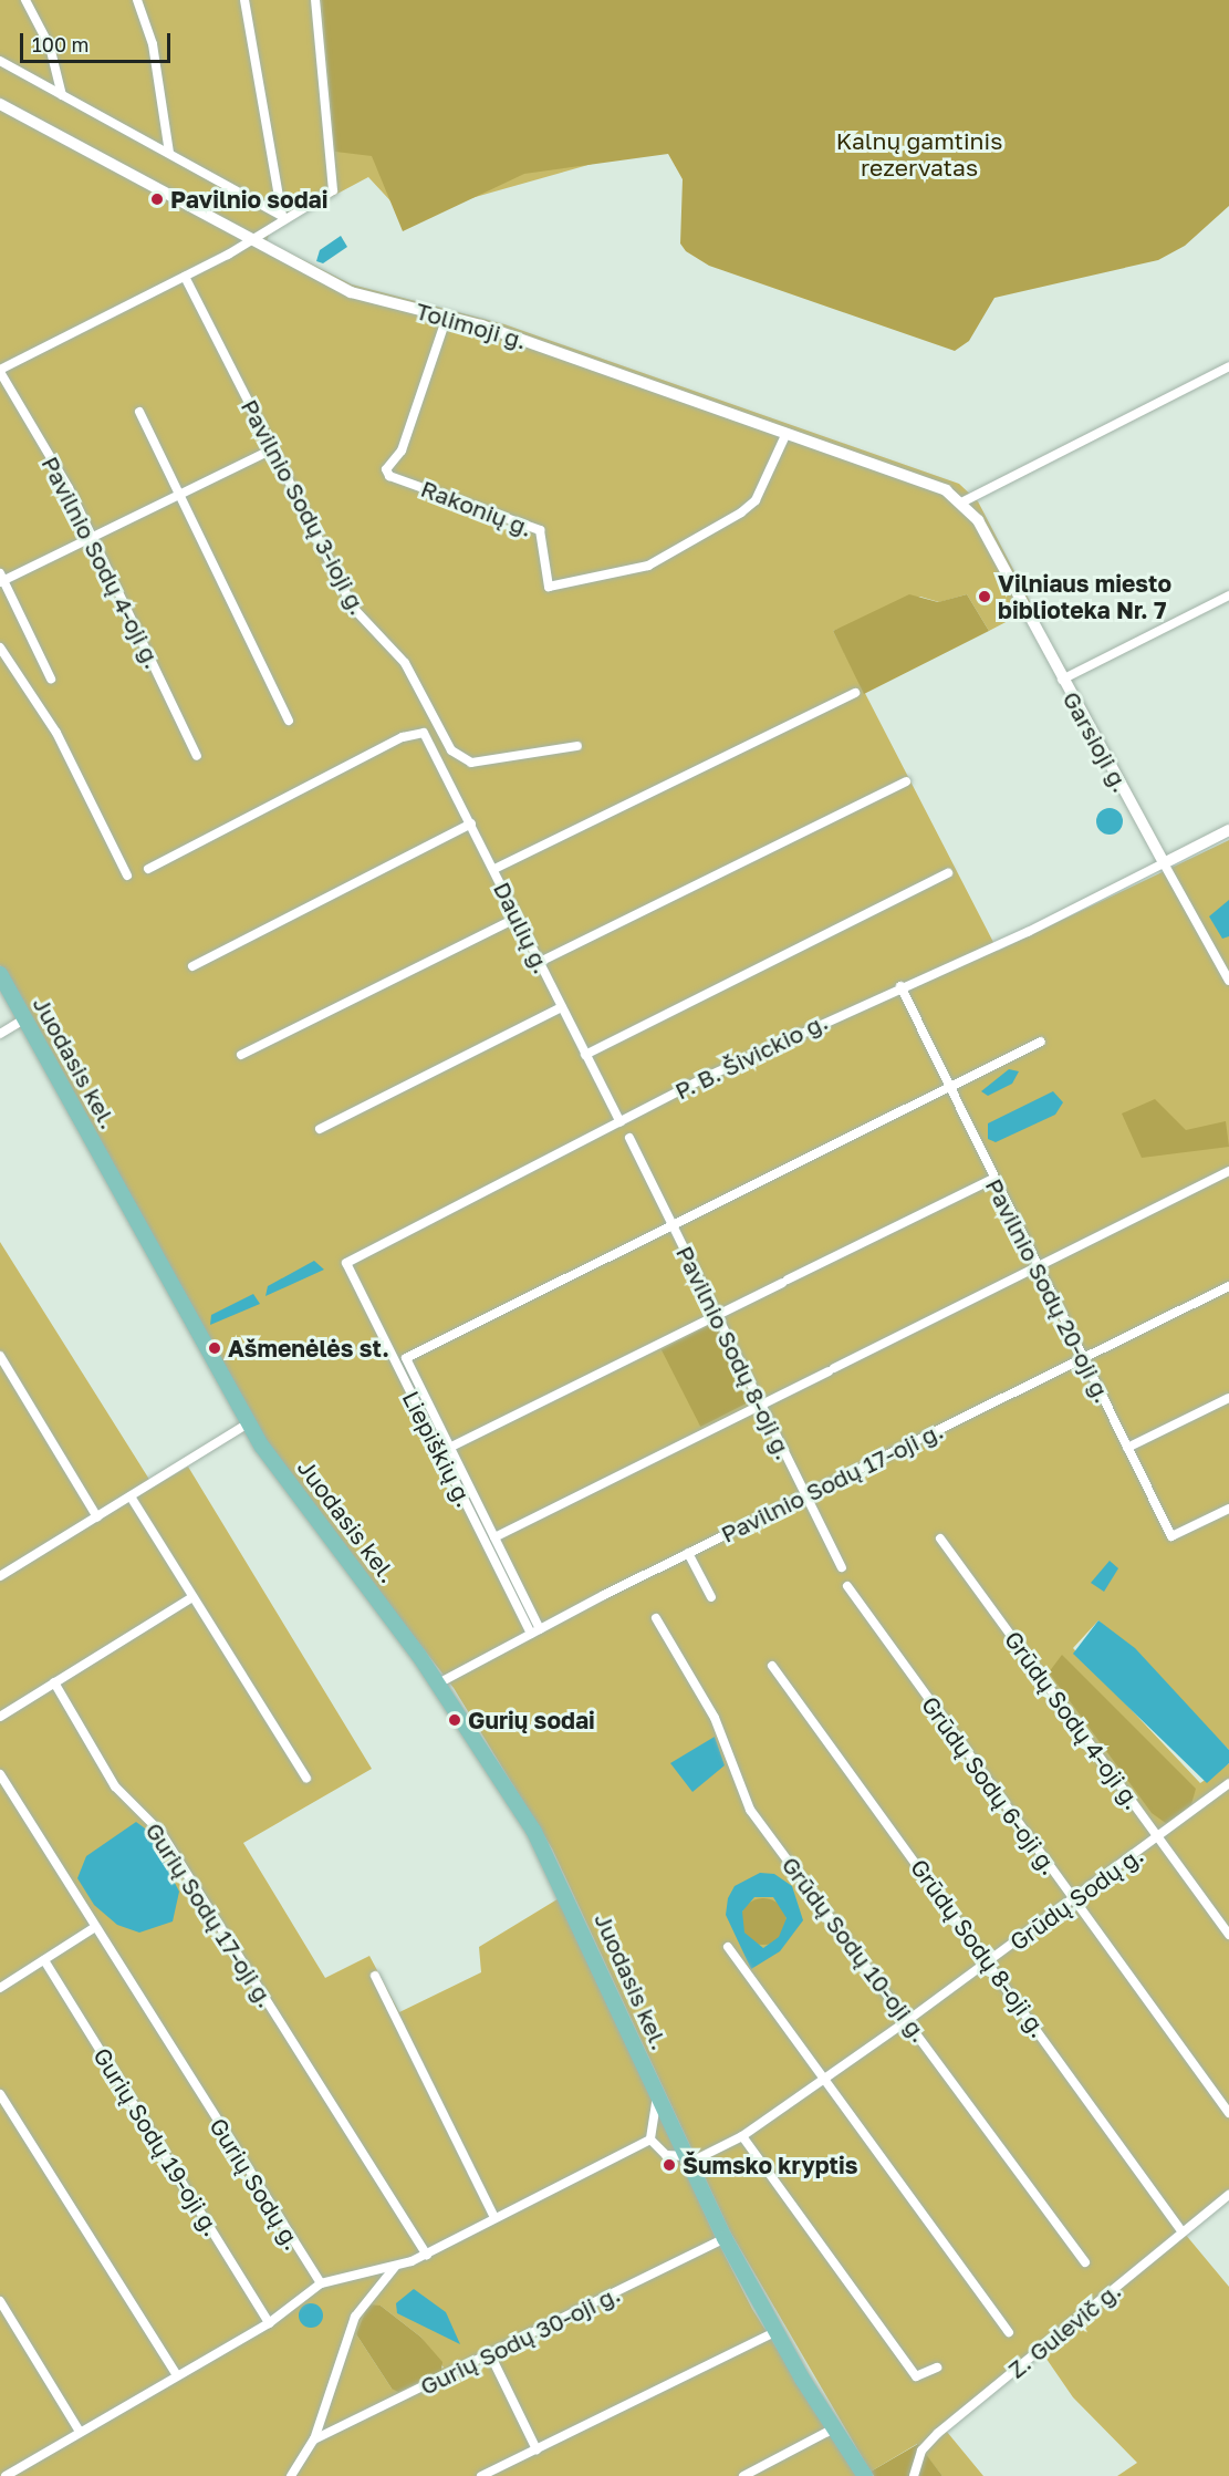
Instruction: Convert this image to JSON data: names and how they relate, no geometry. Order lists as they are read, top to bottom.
{
  "streets": {
    "main road": ["Juodasis kel."],
    "street": [
      "Tolimoji g.",
      "Pavilnio Sodų 3-ioji g.",
      "Rakonių g.",
      "Pavilnio Sodų 4-oji g.",
      "Garsioji g.",
      "Daulių g.",
      "P. B. Šivickio g.",
      "Pavilnio Sodų 20-oji g.",
      "Pavilnio Sodų 8-oji g.",
      "Liepiškių g.",
      "Pavilnio Sodų 17-oji g.",
      "Grūdų Sodų 4-oji g.",
      "Grūdų Sodų 6-oji g.",
      "Grūdų Sodų g.",
      "Gurių Sodų 17-oji g.",
      "Grūdų Sodų 8-oji g.",
      "Grūdų Sodų 10-oji g.",
      "Gurių Sodų 19-oji g.",
      "Gurių Sodų g.",
      "Z. Gulevič g.",
      "Gurių Sodų 30-oji g."
    ]
  },
  "crossings": [
    ["Tolimoji g.", "Rakonių g."],
    ["Tolimoji g.", "Garsioji g."],
    ["Garsioji g.", "P. B. Šivickio g."],
    ["Daulių g.", "P. B. Šivickio g."],
    ["P. B. Šivickio g.", "Pavilnio Sodų 20-oji g."],
    ["P. B. Šivickio g.", "Liepiškių g."],
    ["Juodasis kel.", "Pavilnio Sodų 17-oji g."],
    ["Juodasis kel.", "Grūdų Sodų g."],
    ["Pavilnio Sodų 20-oji g.", "Pavilnio Sodų 17-oji g."],
    ["Pavilnio Sodų 8-oji g.", "Pavilnio Sodų 17-oji g."],
    ["Liepiškių g.", "Pavilnio Sodų 17-oji g."],
    ["Grūdų Sodų 4-oji g.", "Grūdų Sodų g."],
    ["Grūdų Sodų 6-oji g.", "Grūdų Sodų g."],
    ["Grūdų Sodų g.", "Grūdų Sodų 8-oji g."],
    ["Grūdų Sodų g.", "Grūdų Sodų 10-oji g."],
    ["Grūdų Sodų 8-oji g.", "Z. Gulevič g."]
  ],
  "parks": ["Kalnų gamtinis rezervatas"],
  "places": [
    "Pavilnio sodai",
    "Vilniaus miesto biblioteka Nr. 7",
    "Ašmenėlės st.",
    "Gurių sodai",
    "Šumsko kryptis"
  ],
  "scale_bar": "100 m"
}
